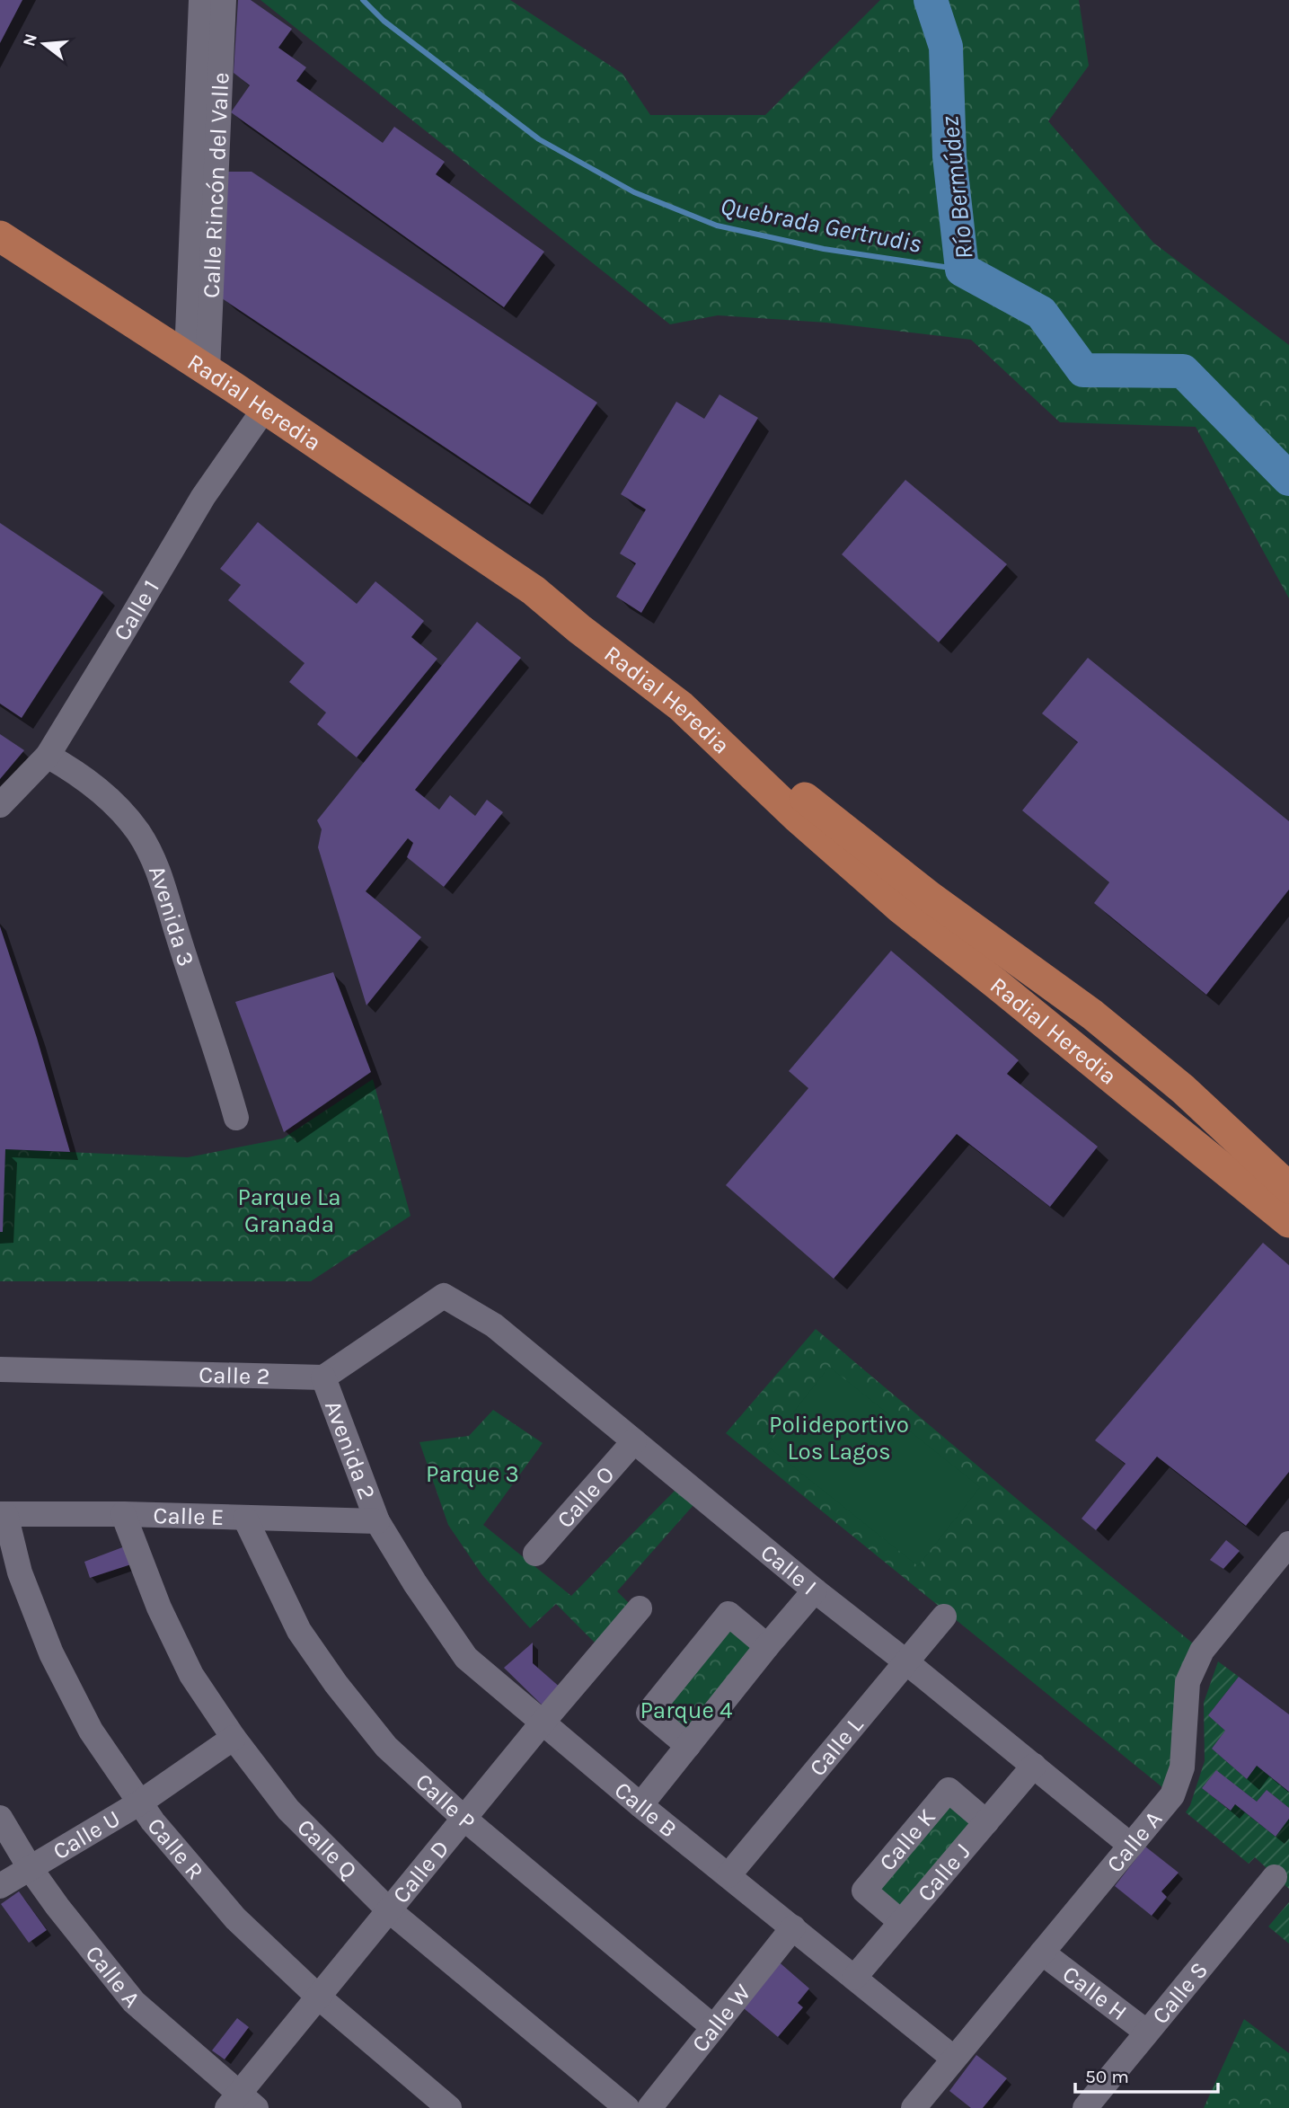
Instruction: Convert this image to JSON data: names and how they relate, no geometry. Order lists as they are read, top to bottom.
{
  "streets": {
    "main road": ["Radial Heredia"],
    "street": [
      "Calle Rincón del Valle",
      "Calle 1",
      "Avenida 3",
      "Calle 2",
      "Avenida 2",
      "Calle O",
      "Calle E",
      "Calle I",
      "Calle L",
      "Calle P",
      "Calle B",
      "Calle U",
      "Calle K",
      "Calle A",
      "Calle R",
      "Calle Q",
      "Calle D",
      "Calle J",
      "Calle H",
      "Calle S",
      "Calle W"
    ]
  },
  "crossings": [
    ["Calle Rincón del Valle", "Radial Heredia"],
    ["Radial Heredia", "Calle 1"],
    ["Calle 1", "Avenida 3"],
    ["Calle 2", "Avenida 2"],
    ["Calle 2", "Calle I"],
    ["Avenida 2", "Calle E"],
    ["Avenida 2", "Calle I"],
    ["Avenida 2", "Calle B"],
    ["Calle O", "Calle I"],
    ["Calle E", "Calle P"],
    ["Calle E", "Calle B"],
    ["Calle E", "Calle R"],
    ["Calle E", "Calle Q"],
    ["Calle I", "Calle L"],
    ["Calle I", "Calle A"],
    ["Calle I", "Calle J"],
    ["Calle L", "Calle B"],
    ["Calle P", "Calle D"],
    ["Calle P", "Calle W"],
    ["Calle B", "Calle A"],
    ["Calle B", "Calle D"],
    ["Calle B", "Calle J"],
    ["Calle B", "Calle W"],
    ["Calle U", "Calle A"],
    ["Calle U", "Calle R"],
    ["Calle U", "Calle Q"],
    ["Calle K", "Calle J"],
    ["Calle A", "Calle D"],
    ["Calle A", "Calle H"],
    ["Calle R", "Calle D"],
    ["Calle Q", "Calle D"],
    ["Calle H", "Calle S"]
  ],
  "water": ["Río Bermúdez", "Quebrada Gertrudis"],
  "parks": [
    "Parque La Granada",
    "Polideportivo Los Lagos",
    "Parque 3",
    "Parque 4"
  ],
  "scale_bar": "50 m",
  "north": "left"
}
